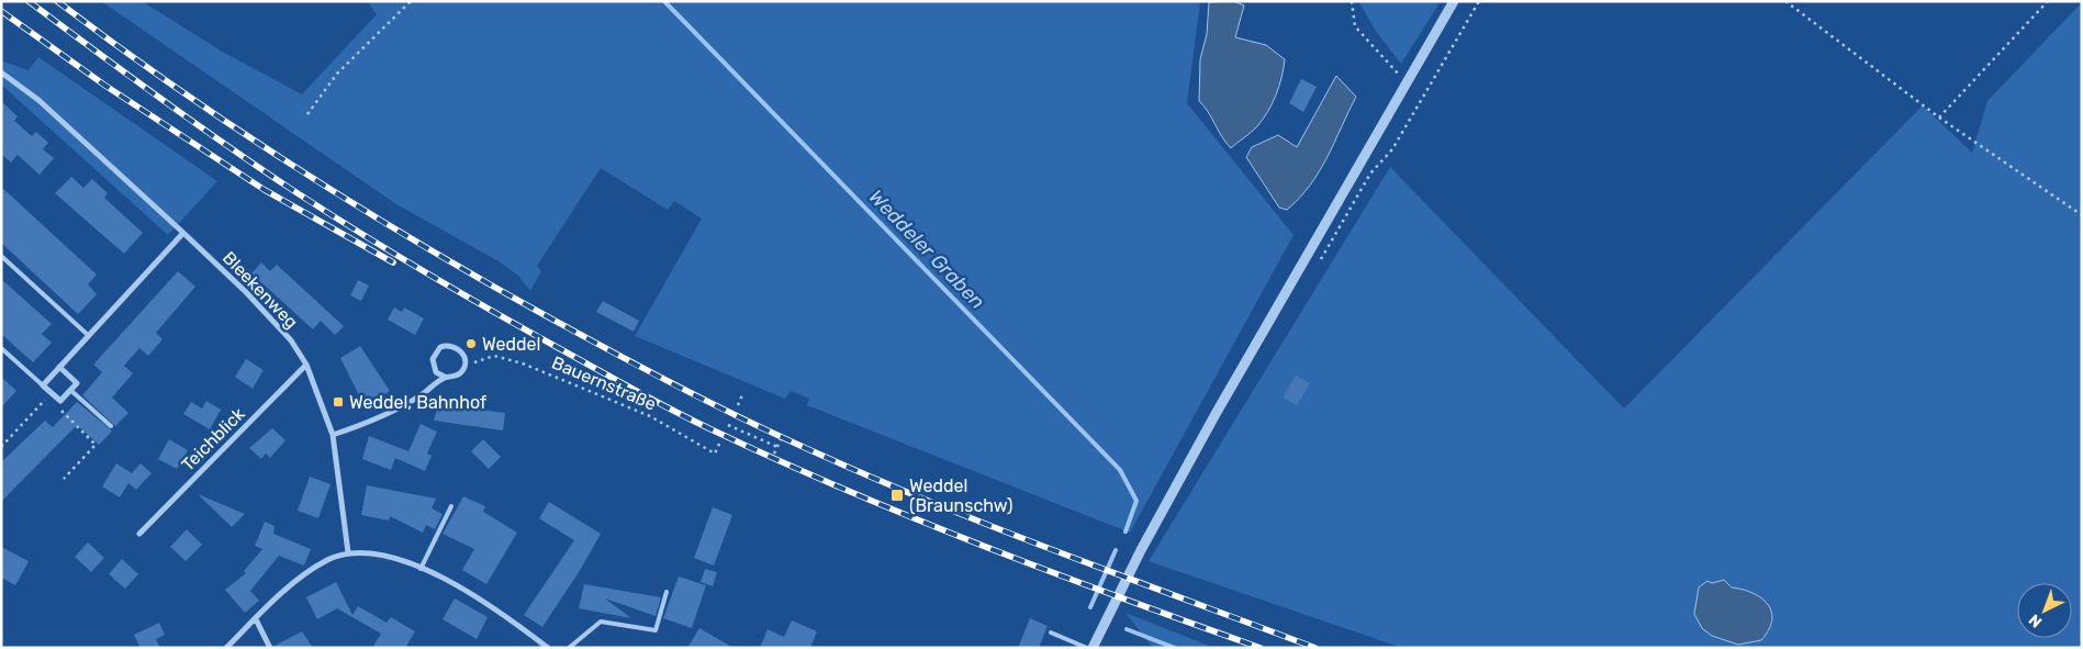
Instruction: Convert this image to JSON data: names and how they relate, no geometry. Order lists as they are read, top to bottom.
{
  "streets": {
    "street": ["Bleekenweg", "Teichblick"],
    "path": ["Bauernstraße"]
  },
  "crossings": [
    ["Bleekenweg", "Teichblick"]
  ],
  "water": ["Weddeler Graben"],
  "places": {
    "other": ["Weddel"],
    "transit": ["Weddel, Bahnhof", "Weddel (Braunschw)"]
  },
  "north": "bottom left"
}
